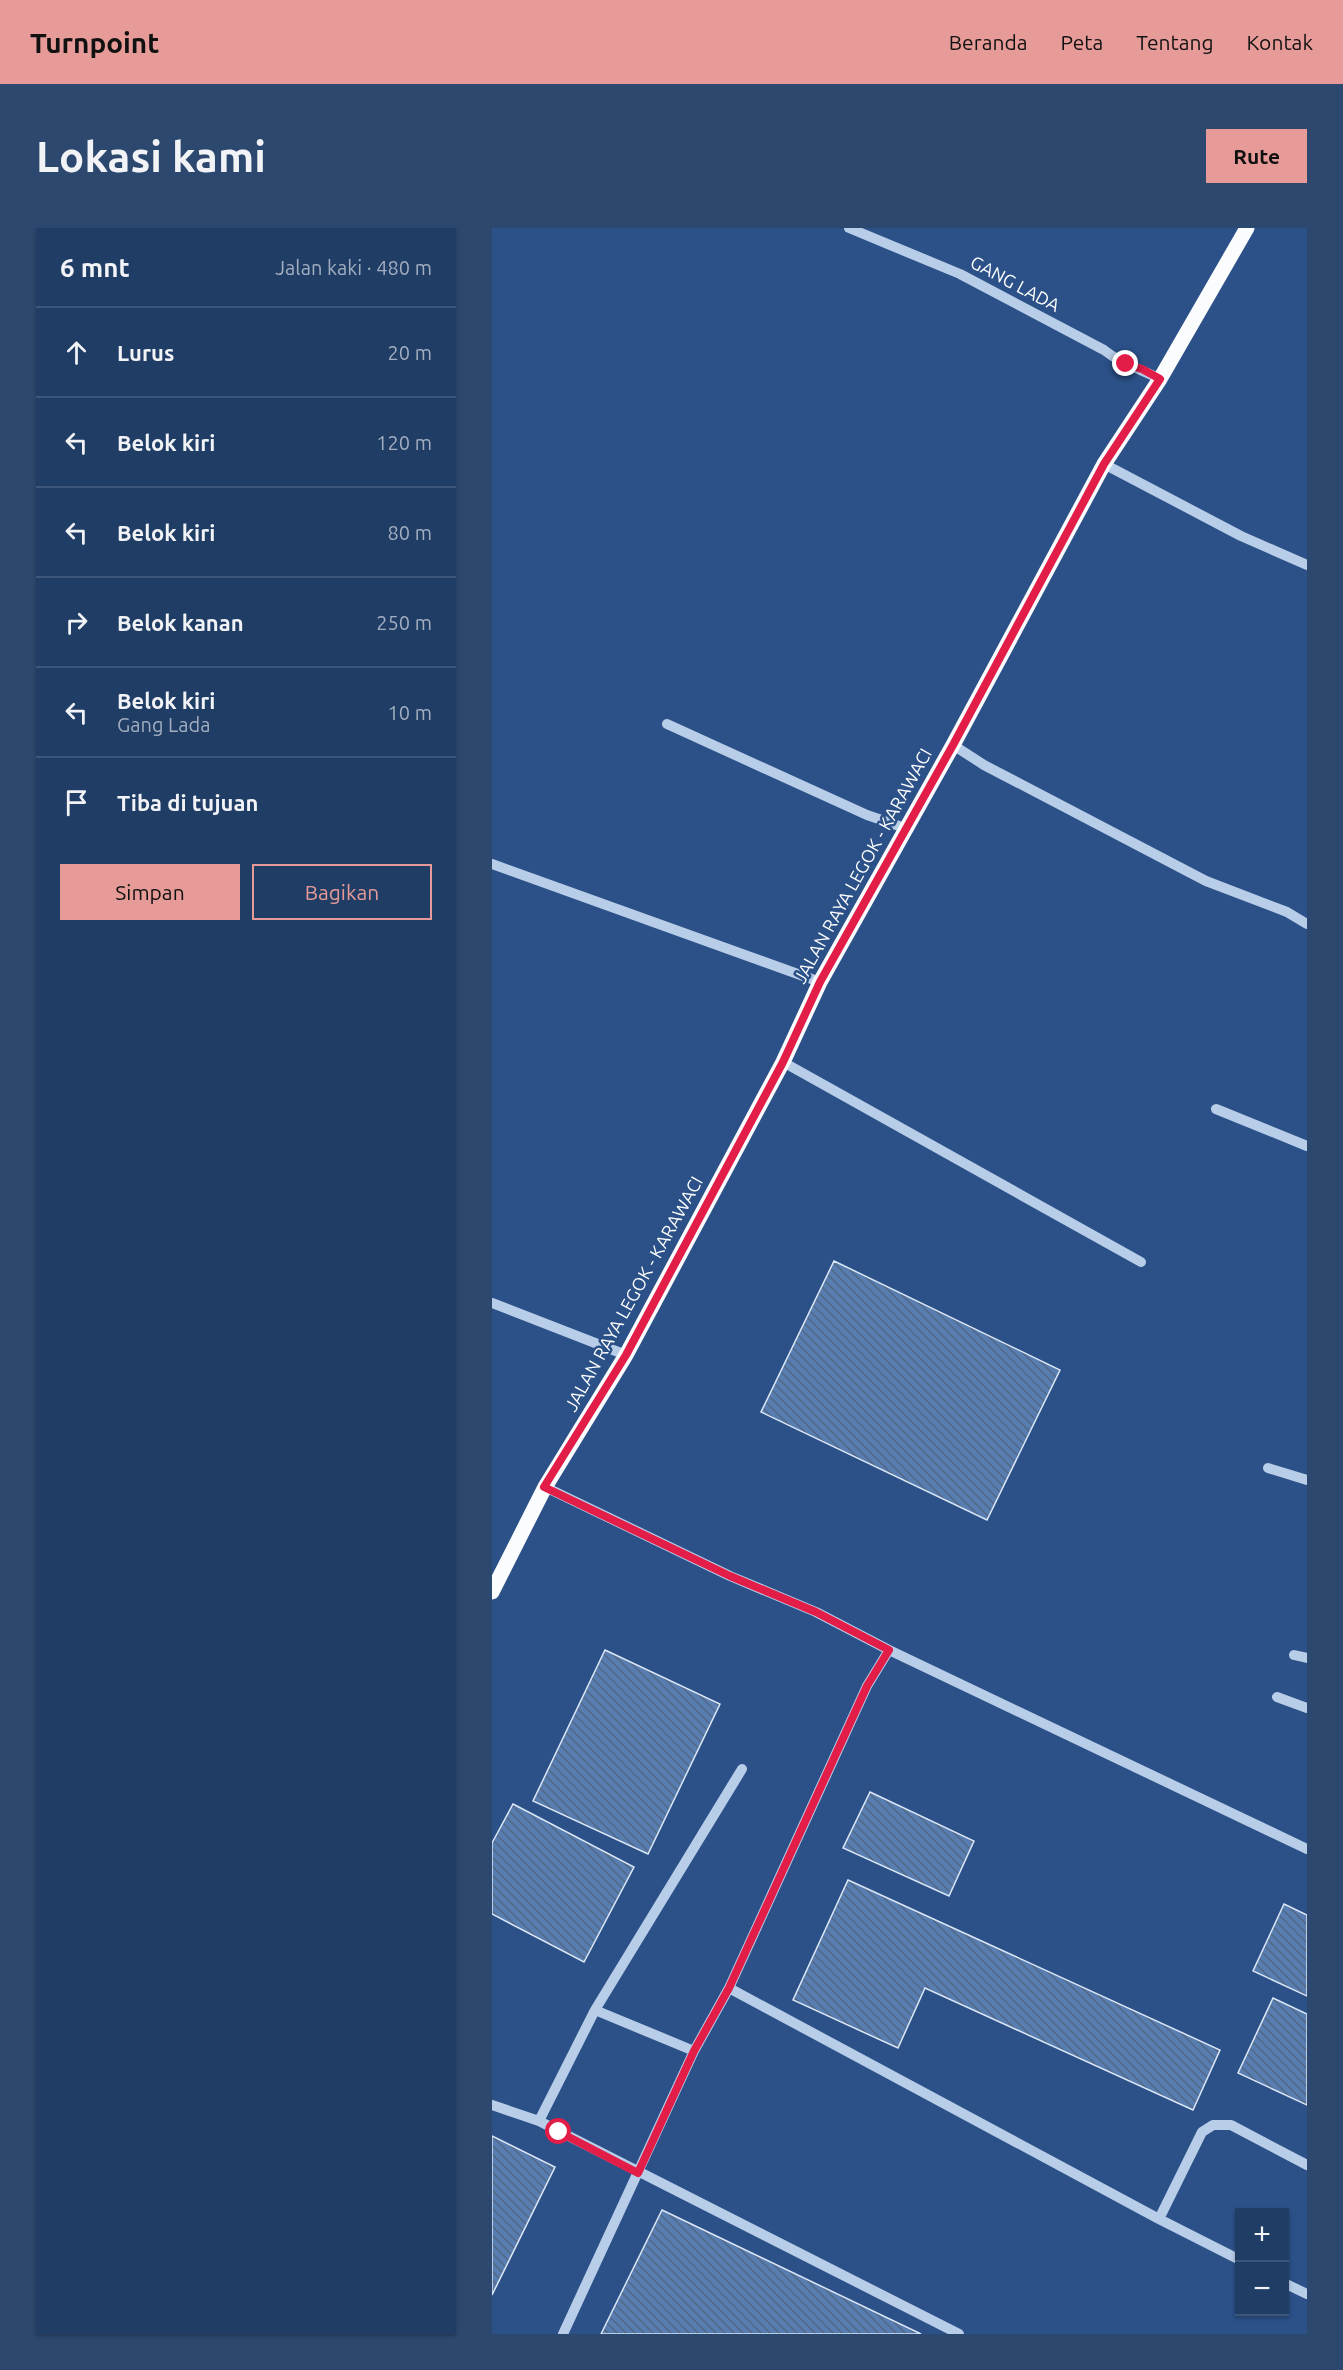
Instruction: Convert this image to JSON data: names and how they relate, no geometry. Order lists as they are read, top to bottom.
{
  "streets": {
    "main road": ["JALAN RAYA LEGOK - KARAWACI"],
    "street": ["GANG LADA"]
  },
  "crossings": [
    ["GANG LADA", "JALAN RAYA LEGOK - KARAWACI"]
  ],
  "page": {
    "header": "Turnpoint",
    "nav": [
      "Beranda",
      "Peta",
      "Tentang",
      "Kontak"
    ],
    "buttons": [
      "Rute",
      ["Simpan", "Bagikan"]
    ],
    "title": "Lokasi kami",
    "heading": ["6 mnt", "Jalan kaki · 480 m"],
    "list": [
      ["Lurus", "20 m"],
      ["Belok kiri", "120 m"],
      ["Belok kiri", "80 m"],
      ["Belok kanan", "250 m"],
      ["Belok kiri", "Gang Lada", "10 m"],
      "Tiba di tujuan"
    ],
    "map_buttons": ["+", "−"]
  }
}
